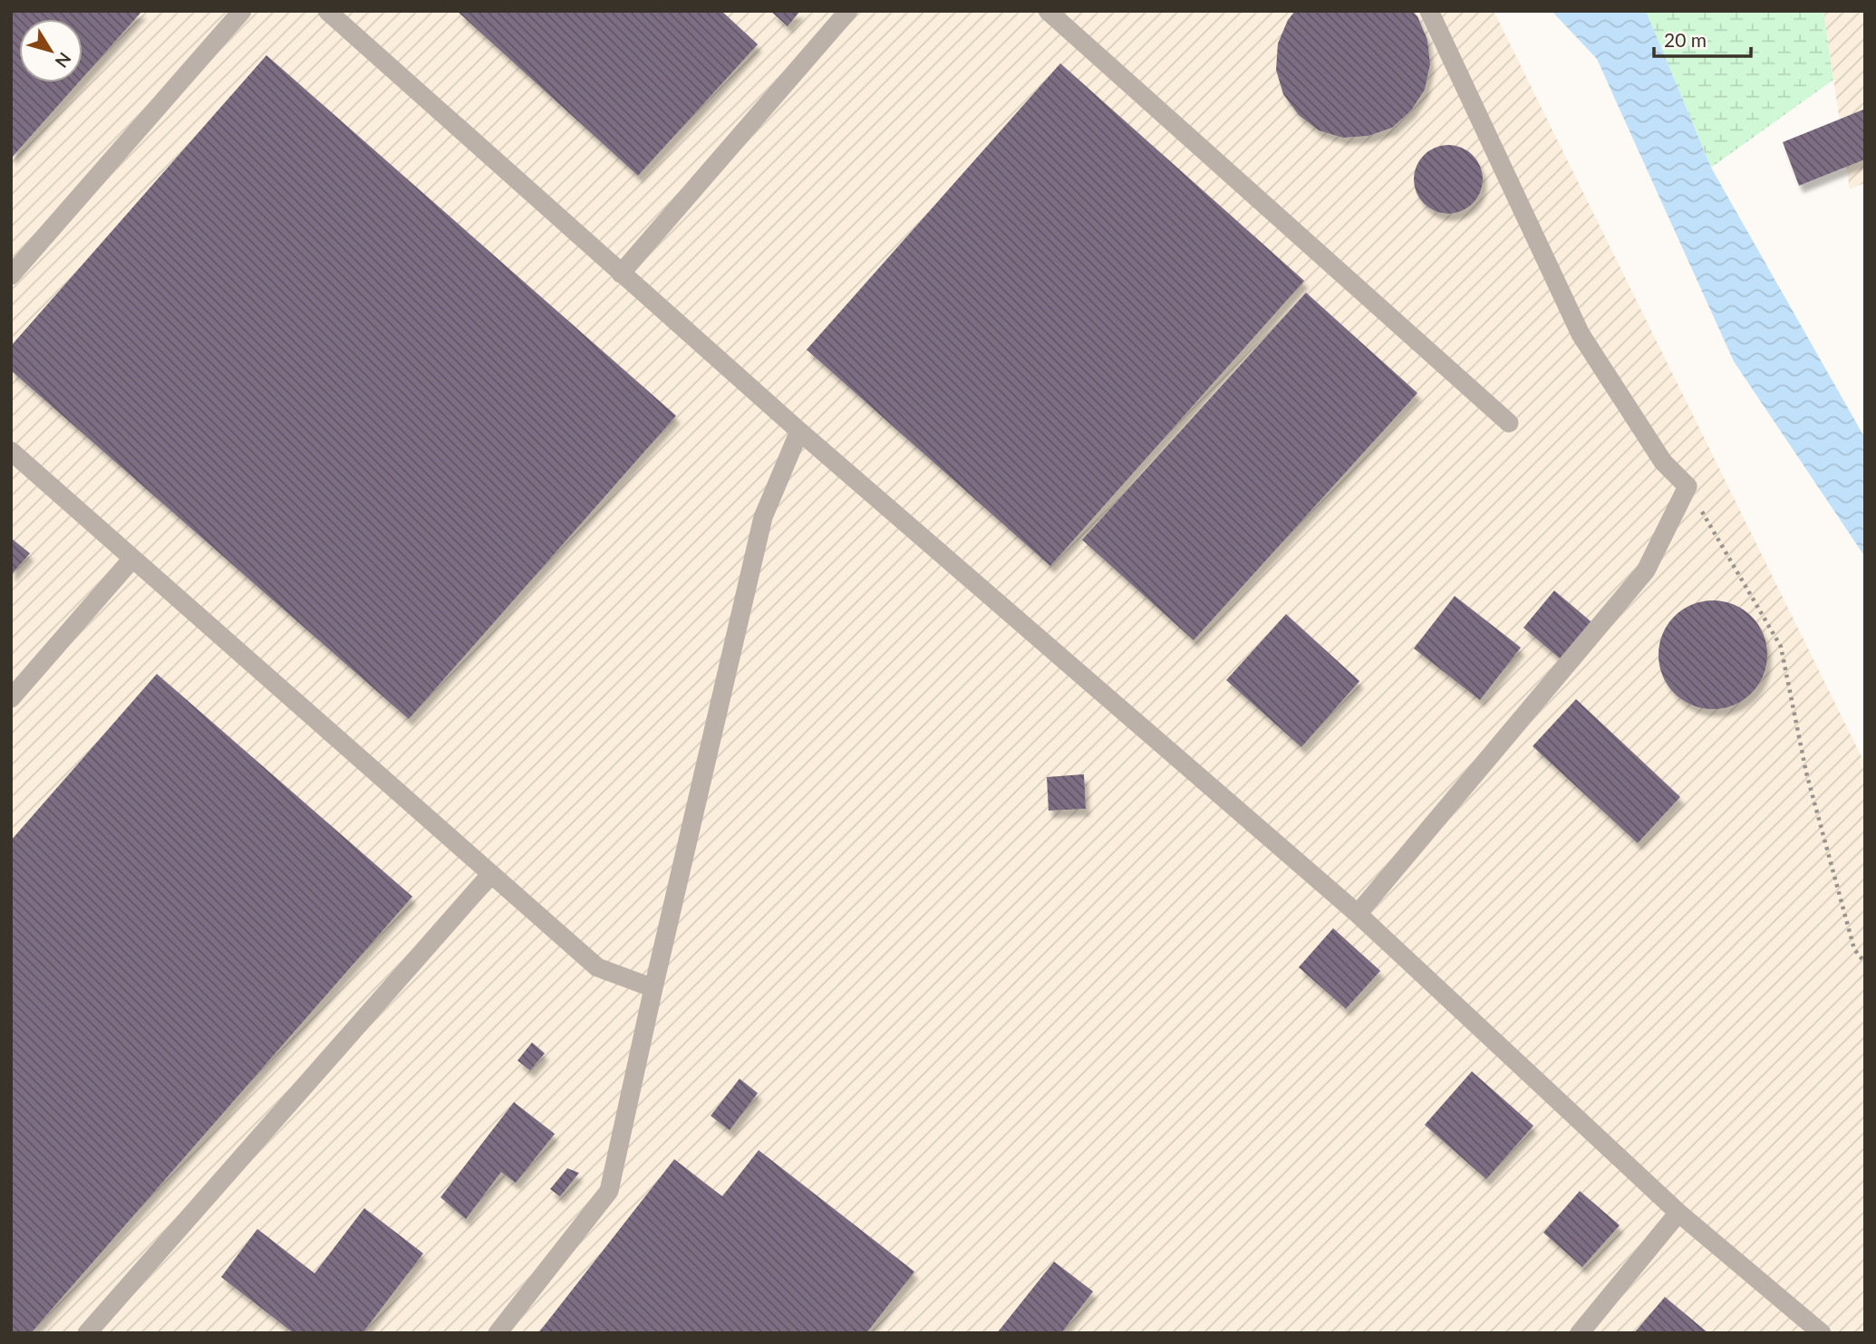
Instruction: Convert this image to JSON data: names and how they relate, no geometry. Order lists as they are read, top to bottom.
{
  "scale_bar": "20 m",
  "north": "bottom right"
}
